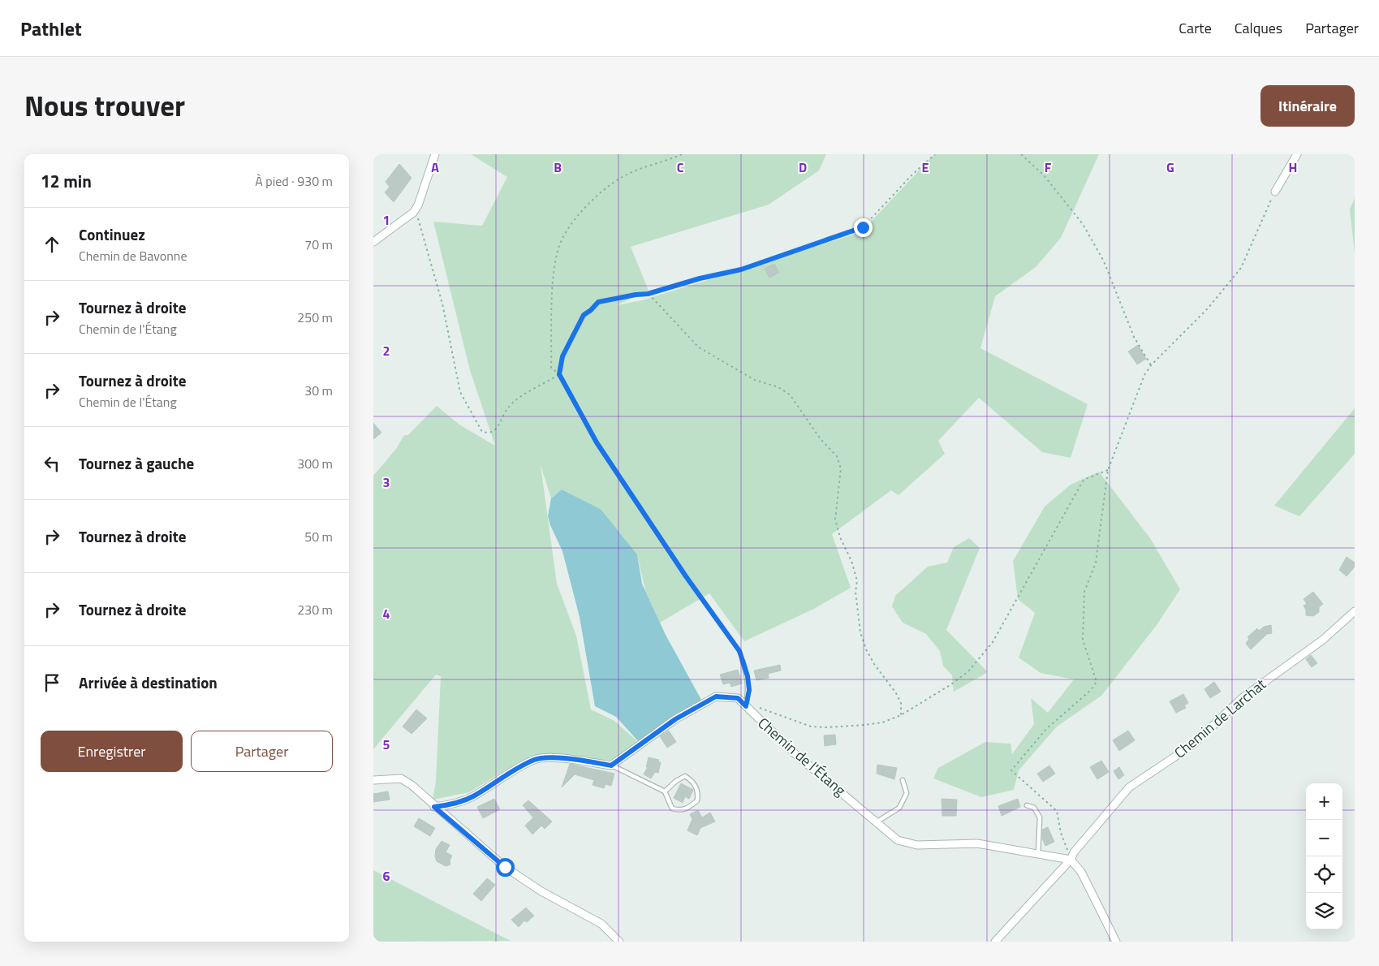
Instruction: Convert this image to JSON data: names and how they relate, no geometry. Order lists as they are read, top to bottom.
{
  "streets": {
    "street": ["Chemin de Larchat", "Chemin de l'Étang"]
  },
  "crossings": [
    ["Chemin de Larchat", "Chemin de l'Étang"]
  ],
  "page": {
    "header": "Pathlet",
    "nav": ["Carte", "Calques", "Partager"],
    "title": "Nous trouver",
    "buttons": [
      "Itinéraire",
      ["Enregistrer", "Partager"]
    ],
    "heading": ["12 min", "À pied · 930 m"],
    "list": [
      ["Continuez", "Chemin de Bavonne", "70 m"],
      ["Tournez à droite", "Chemin de l'Étang", "250 m"],
      ["Tournez à droite", "Chemin de l'Étang", "30 m"],
      ["Tournez à gauche", "300 m"],
      ["Tournez à droite", "50 m"],
      ["Tournez à droite", "230 m"],
      "Arrivée à destination"
    ],
    "map_buttons": ["+", "−"]
  },
  "grid": {
    "columns": [
      "A",
      "B",
      "C",
      "D",
      "E",
      "F",
      "G",
      "H"
    ],
    "rows": [
      "1",
      "2",
      "3",
      "4",
      "5",
      "6"
    ]
  }
}
